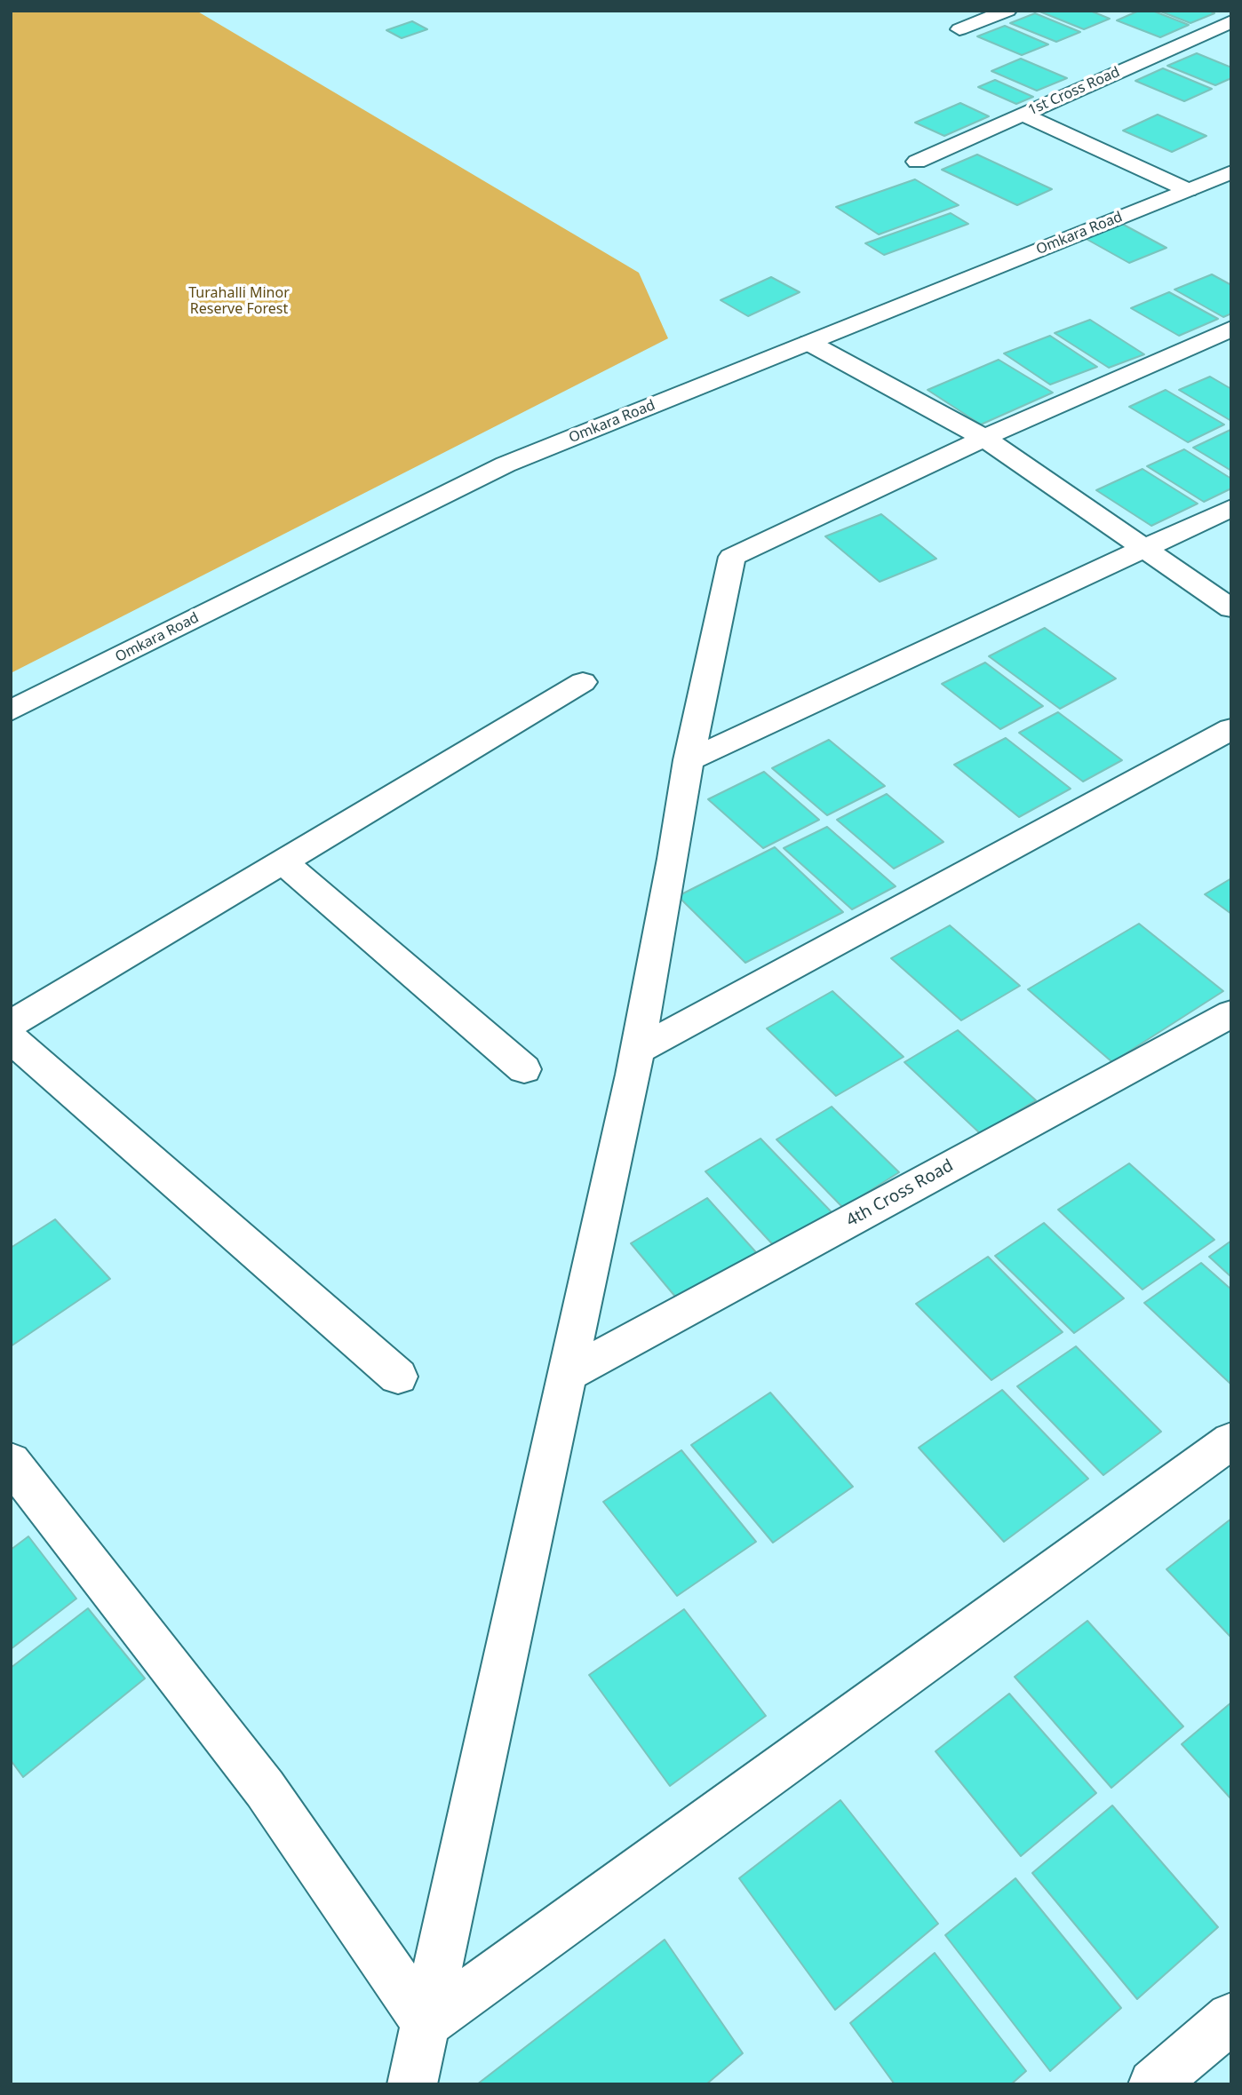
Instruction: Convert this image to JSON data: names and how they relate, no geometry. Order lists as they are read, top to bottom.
{
  "streets": {
    "street": ["1st Cross Road", "Omkara Road", "4th Cross Road"]
  },
  "parks": ["Turahalli Minor Reserve Forest"]
}
